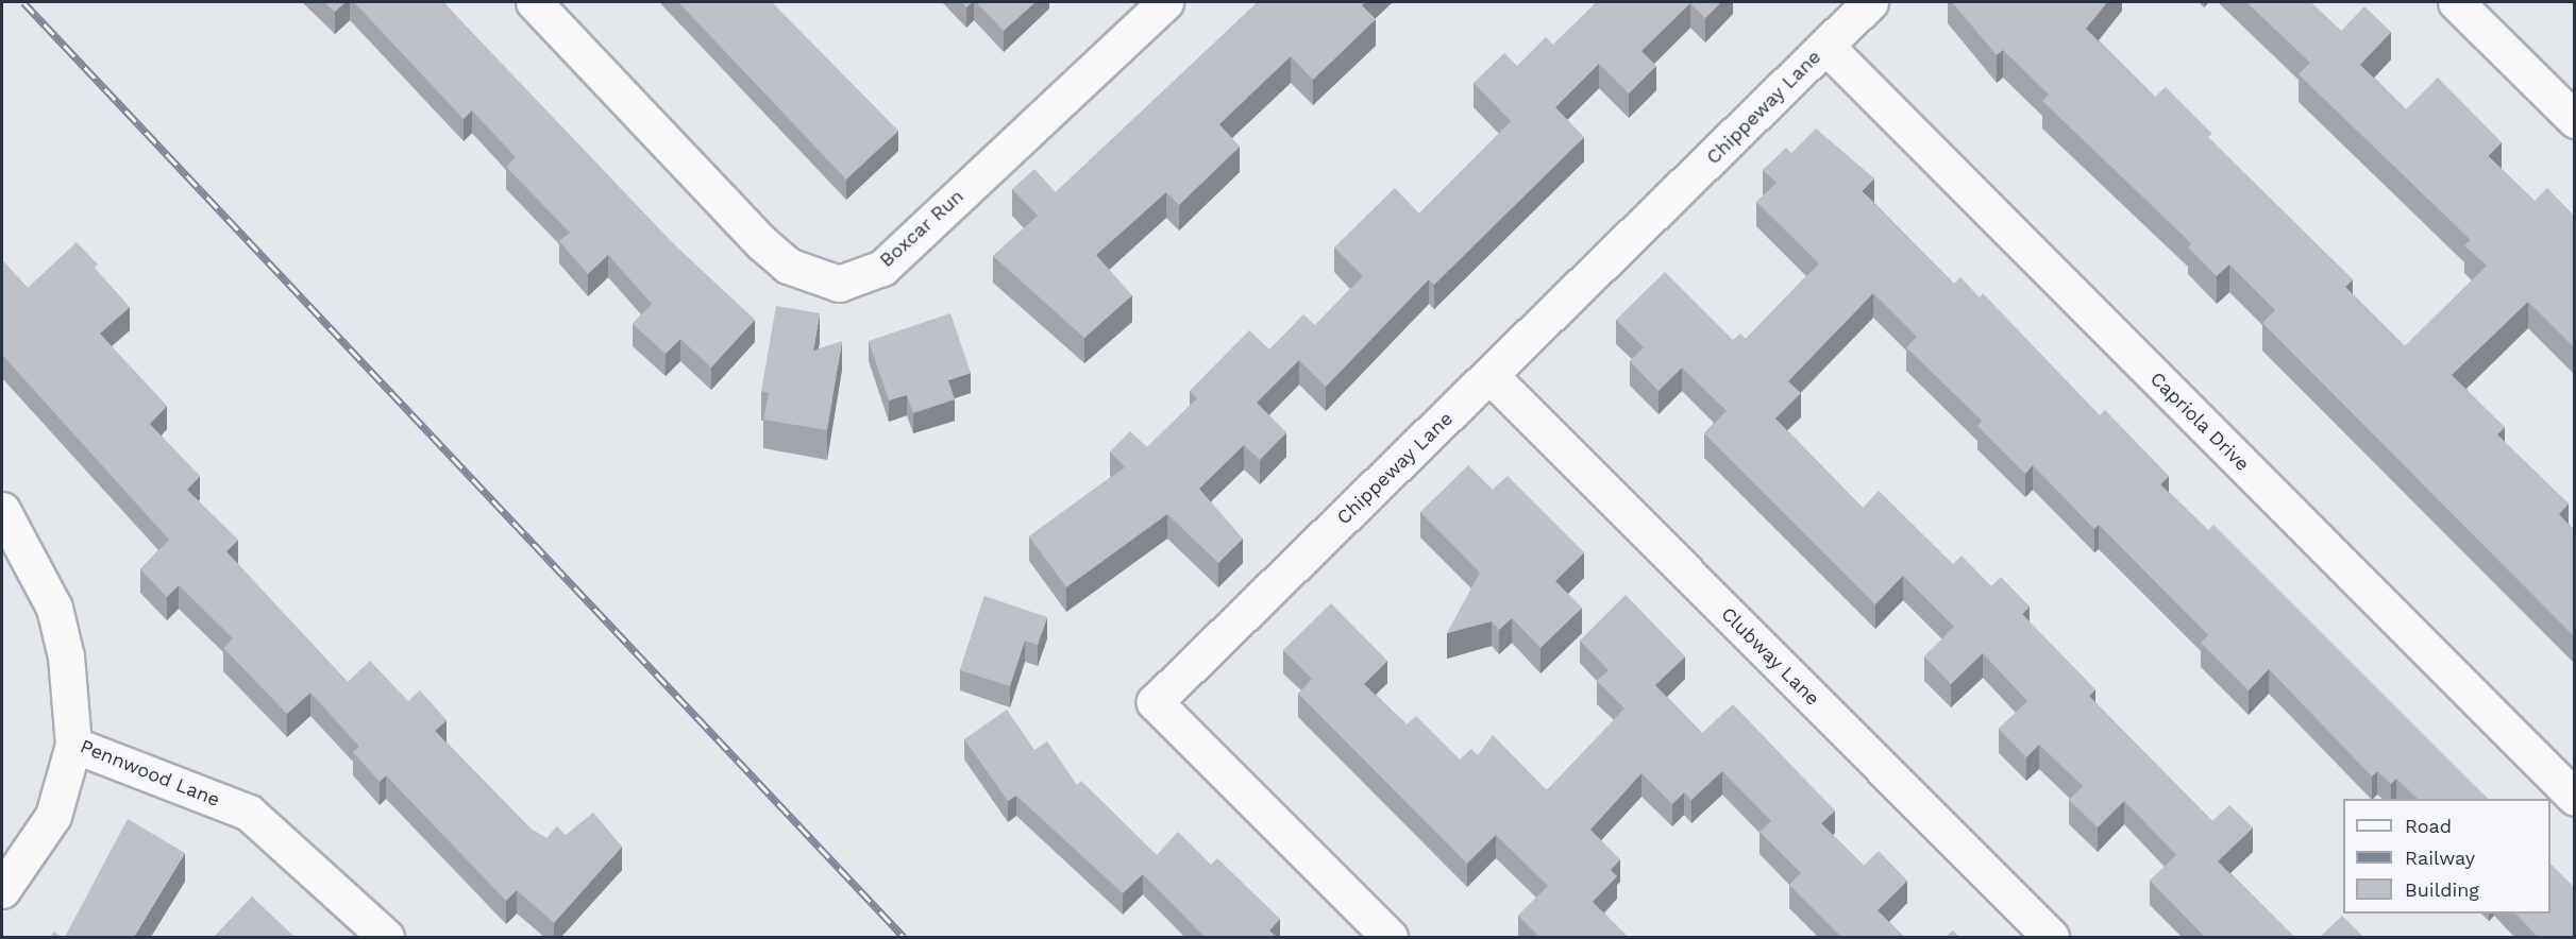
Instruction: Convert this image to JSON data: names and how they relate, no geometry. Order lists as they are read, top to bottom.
{
  "streets": {
    "street": [
      "Chippeway Lane",
      "Boxcar Run",
      "Capriola Drive",
      "Clubway Lane",
      "Pennwood Lane"
    ]
  },
  "crossings": [
    ["Chippeway Lane", "Capriola Drive"],
    ["Chippeway Lane", "Clubway Lane"]
  ],
  "legend": ["Road", "Railway", "Building"]
}
